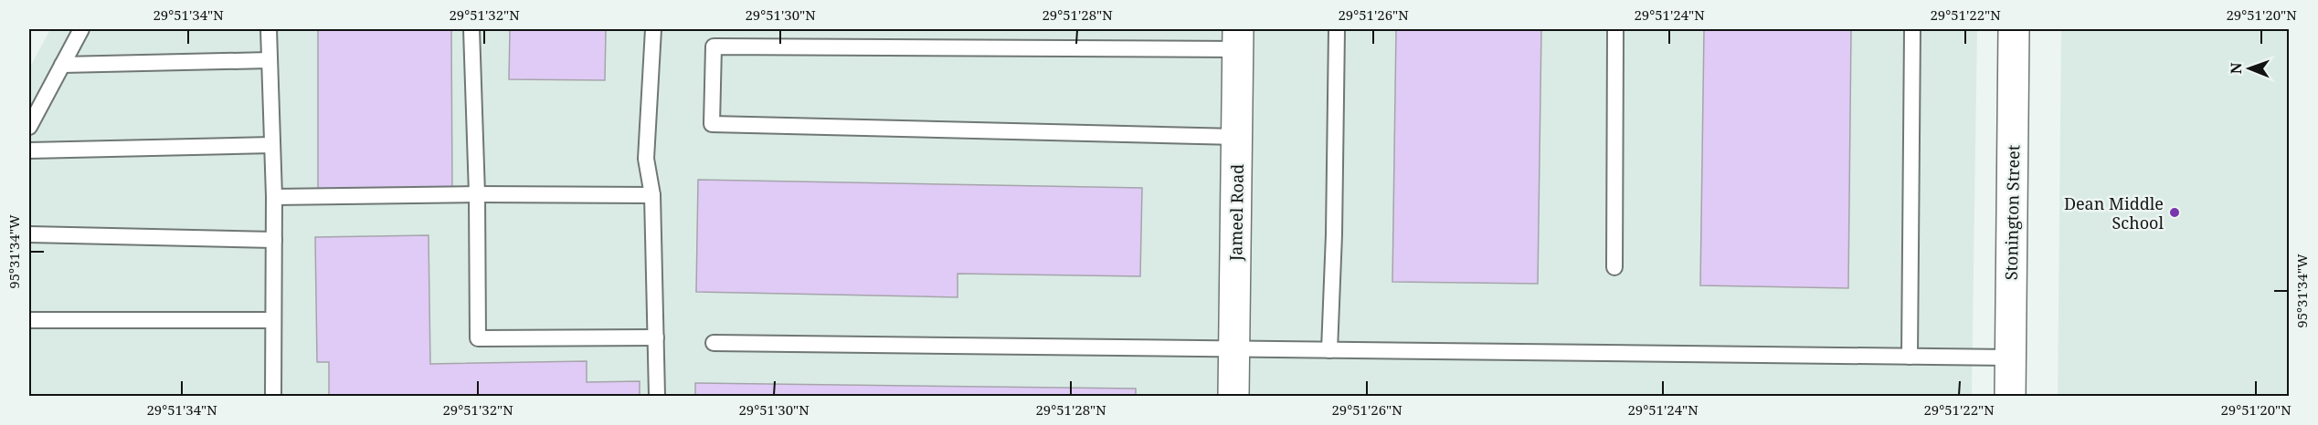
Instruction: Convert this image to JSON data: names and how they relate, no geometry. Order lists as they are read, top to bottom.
{
  "streets": {
    "street": ["Jameel Road", "Stonington Street"]
  },
  "places": ["Dean Middle School"],
  "north": "left",
  "coordinates": [
    "29°51'34\"N",
    "29°51'32\"N",
    "29°51'30\"N",
    "29°51'28\"N",
    "29°51'26\"N",
    "29°51'24\"N",
    "29°51'22\"N",
    "29°51'20\"N",
    "95°31'34\"W"
  ]
}
